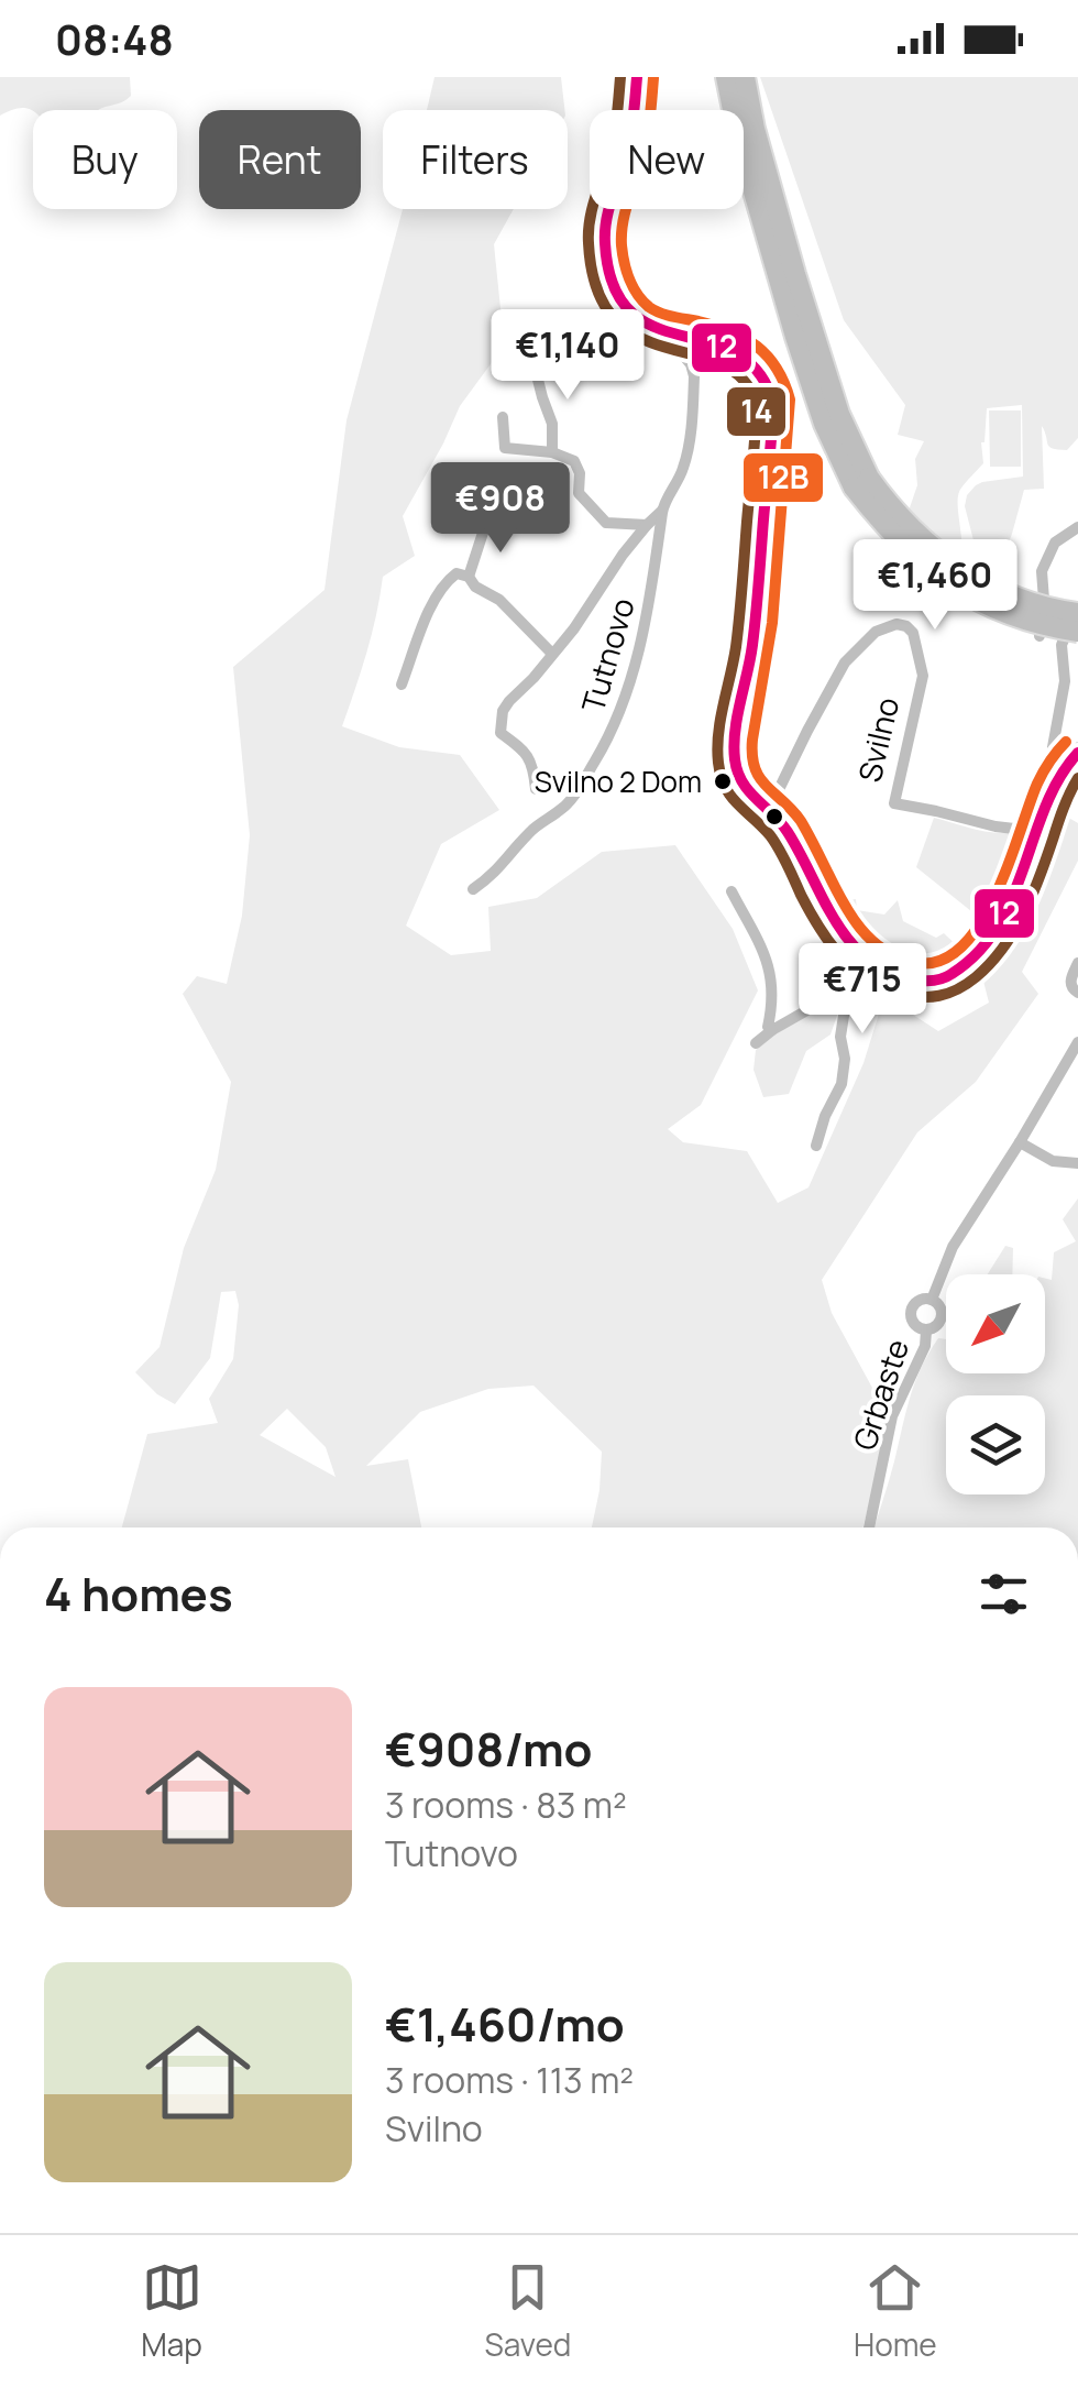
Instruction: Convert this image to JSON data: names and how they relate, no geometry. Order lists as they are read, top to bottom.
{
  "streets": {
    "main road": ["Svilno"],
    "street": ["Tutnovo", "Grbaste"]
  },
  "crossings": [
    ["Tutnovo", "Svilno"]
  ],
  "places": ["Svilno 2 Dom"],
  "lines": ["transit line 12", "transit line 14", "transit line 12B"],
  "north": "bottom left",
  "page": {
    "status": "08:48",
    "chip": [
      "Buy",
      "Rent",
      "Filters",
      "New"
    ],
    "price": [
      "€1,140",
      "€908",
      "€1,460",
      "€715"
    ],
    "heading": "4 homes",
    "list": [
      {
        "name": "€908/mo",
        "note": "3 rooms · 83 m² · Tutnovo"
      },
      {
        "name": "€1,460/mo",
        "note": "3 rooms · 113 m² · Svilno"
      }
    ],
    "tabs": ["Map", "Saved", "Home"]
  }
}
